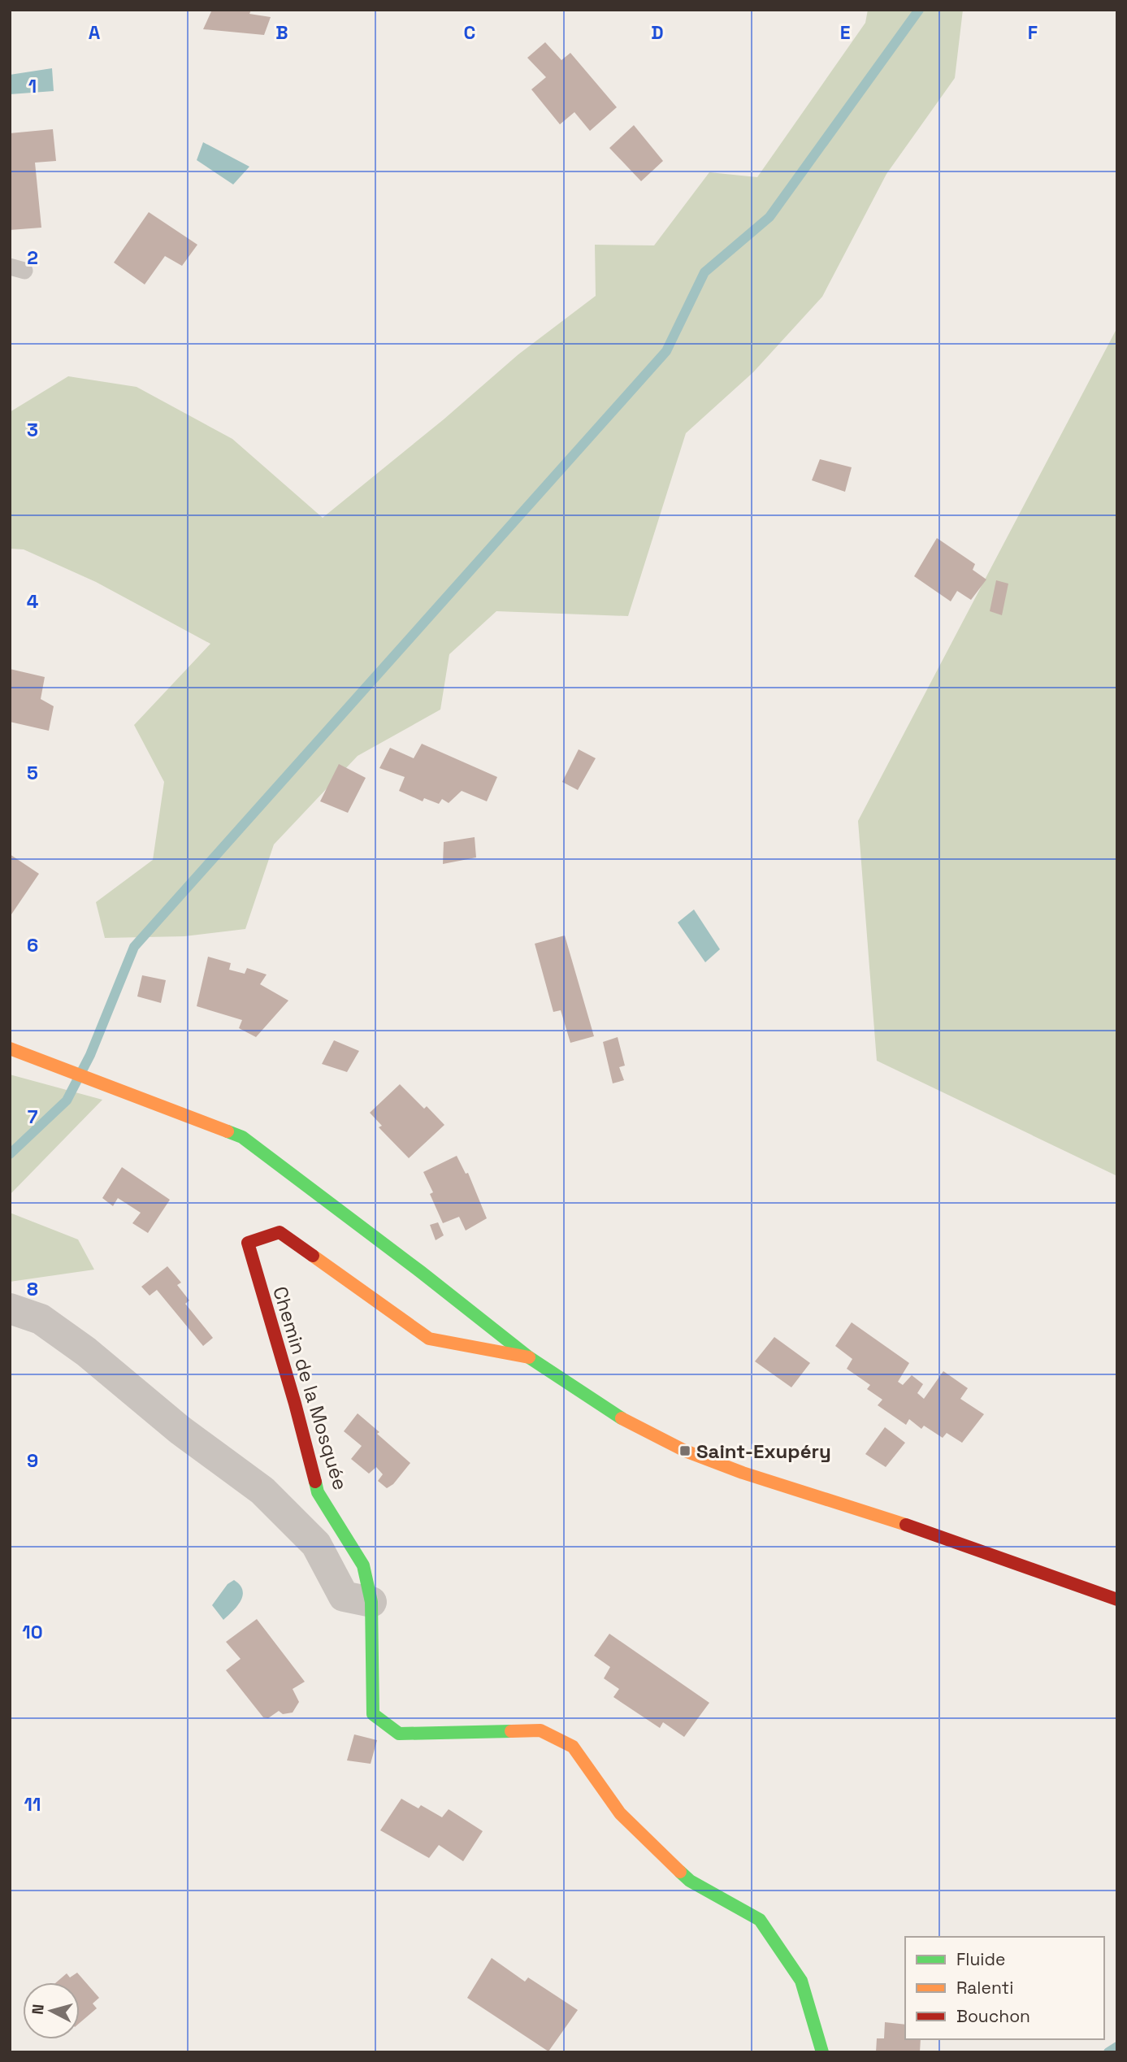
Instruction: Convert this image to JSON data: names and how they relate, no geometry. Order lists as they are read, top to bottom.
{
  "streets": {
    "street": ["Chemin de la Mosquée"]
  },
  "places": {
    "transit": ["Saint-Exupéry"]
  },
  "legend": ["Fluide", "Ralenti", "Bouchon"],
  "north": "left",
  "grid": {
    "columns": [
      "A",
      "B",
      "C",
      "D",
      "E",
      "F"
    ],
    "rows": [
      "1",
      "2",
      "3",
      "4",
      "5",
      "6",
      "7",
      "8",
      "9",
      "10",
      "11"
    ]
  }
}
